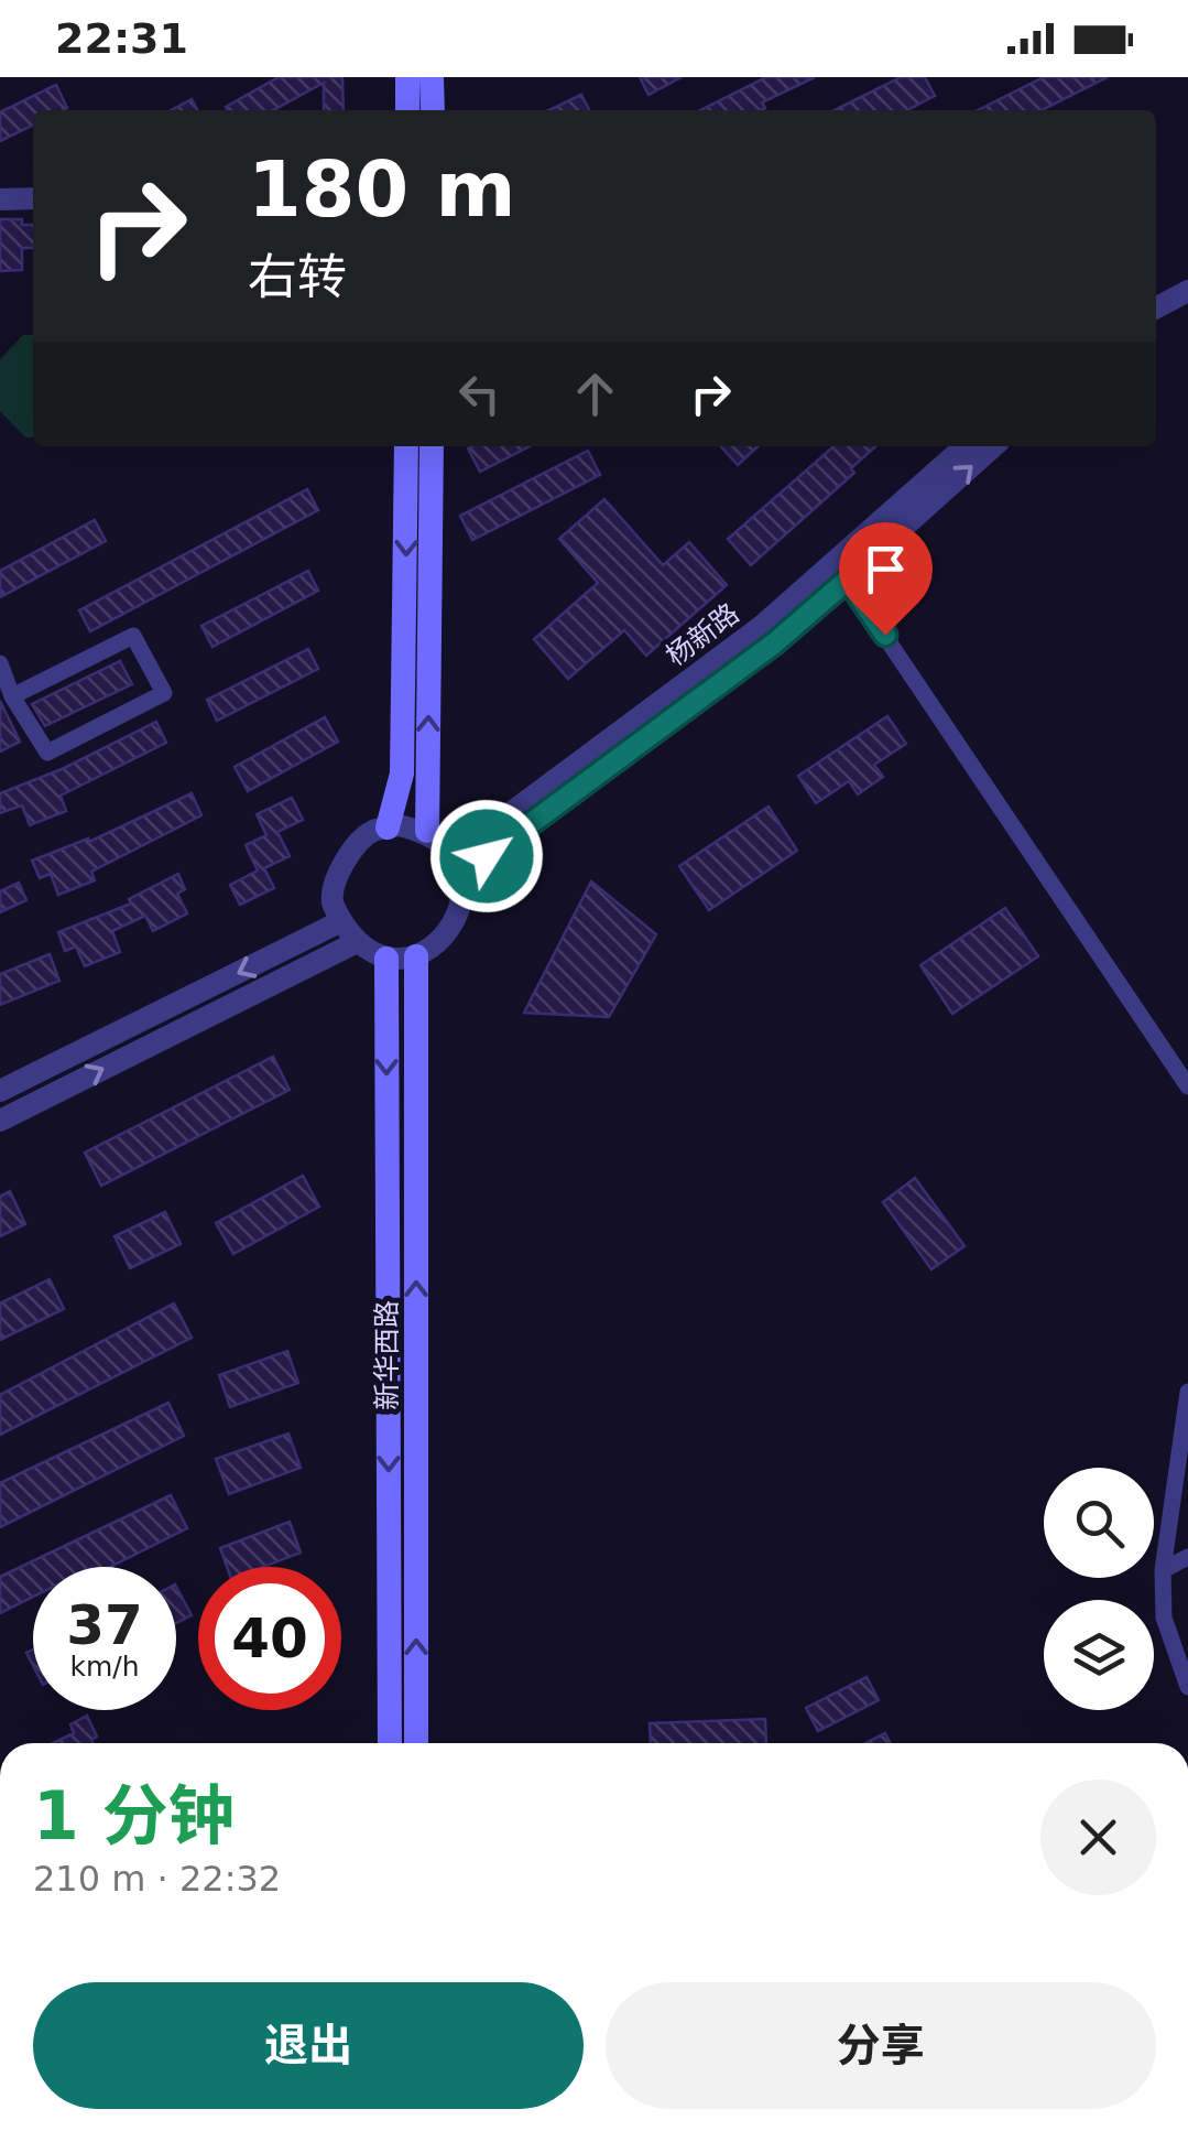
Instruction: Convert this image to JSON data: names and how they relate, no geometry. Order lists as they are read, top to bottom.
{
  "streets": {
    "main road": ["新华西路"],
    "street": ["杨新路"]
  },
  "crossings": [
    ["杨新路", "新华西路"]
  ],
  "page": {
    "status": "22:31",
    "turn": ["180 m", "右转"],
    "speed": "37 km/h",
    "limit": "40",
    "heading": ["1 分钟", "210 m · 22:32"],
    "buttons": ["退出", "分享"]
  }
}
